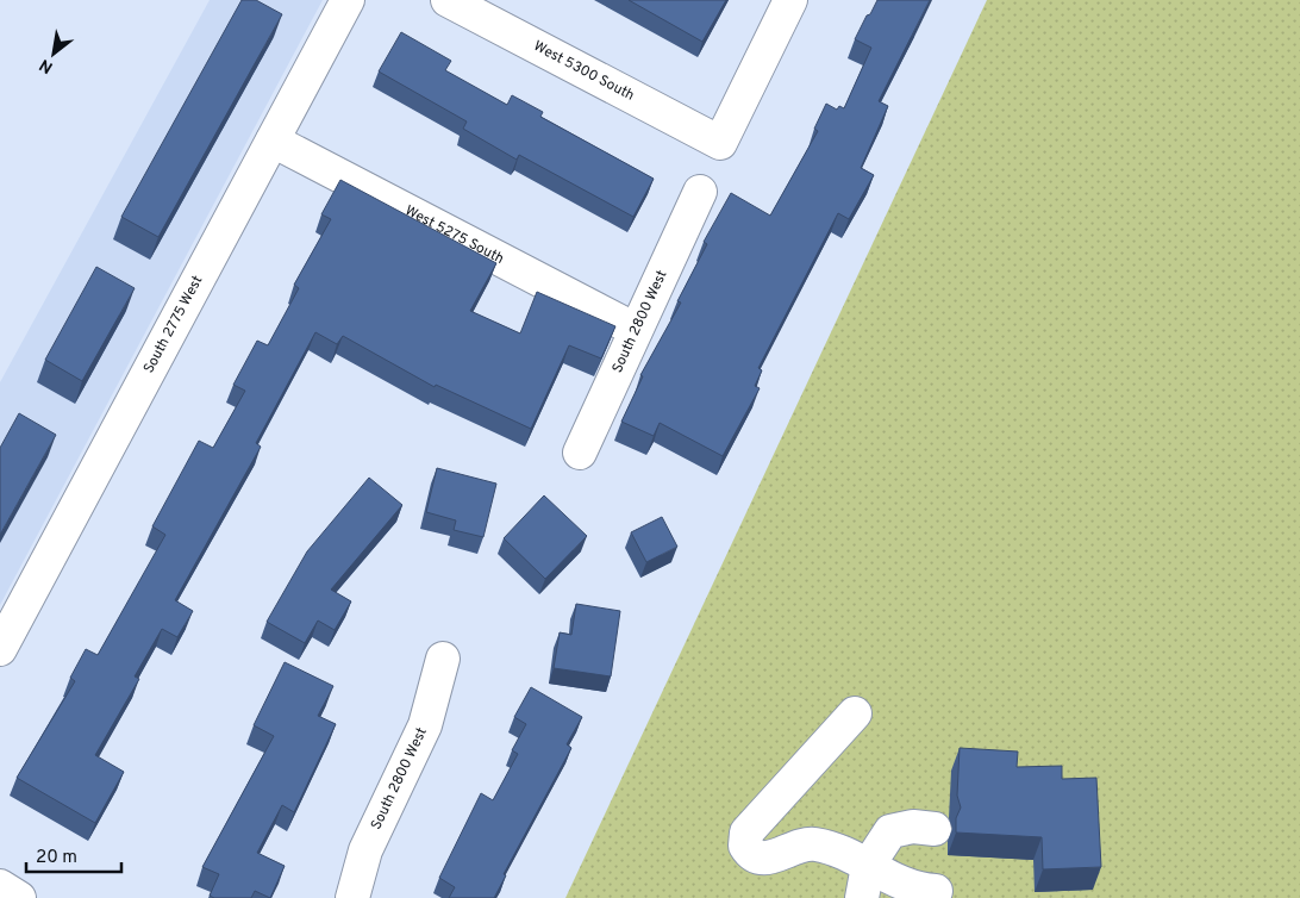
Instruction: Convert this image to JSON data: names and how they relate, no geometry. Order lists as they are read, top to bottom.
{
  "streets": {
    "street": [
      "West 5300 South",
      "West 5275 South",
      "South 2800 West",
      "South 2775 West"
    ]
  },
  "crossings": [
    ["West 5275 South", "South 2800 West"],
    ["West 5275 South", "South 2775 West"]
  ],
  "scale_bar": "20 m",
  "north": "bottom left"
}
